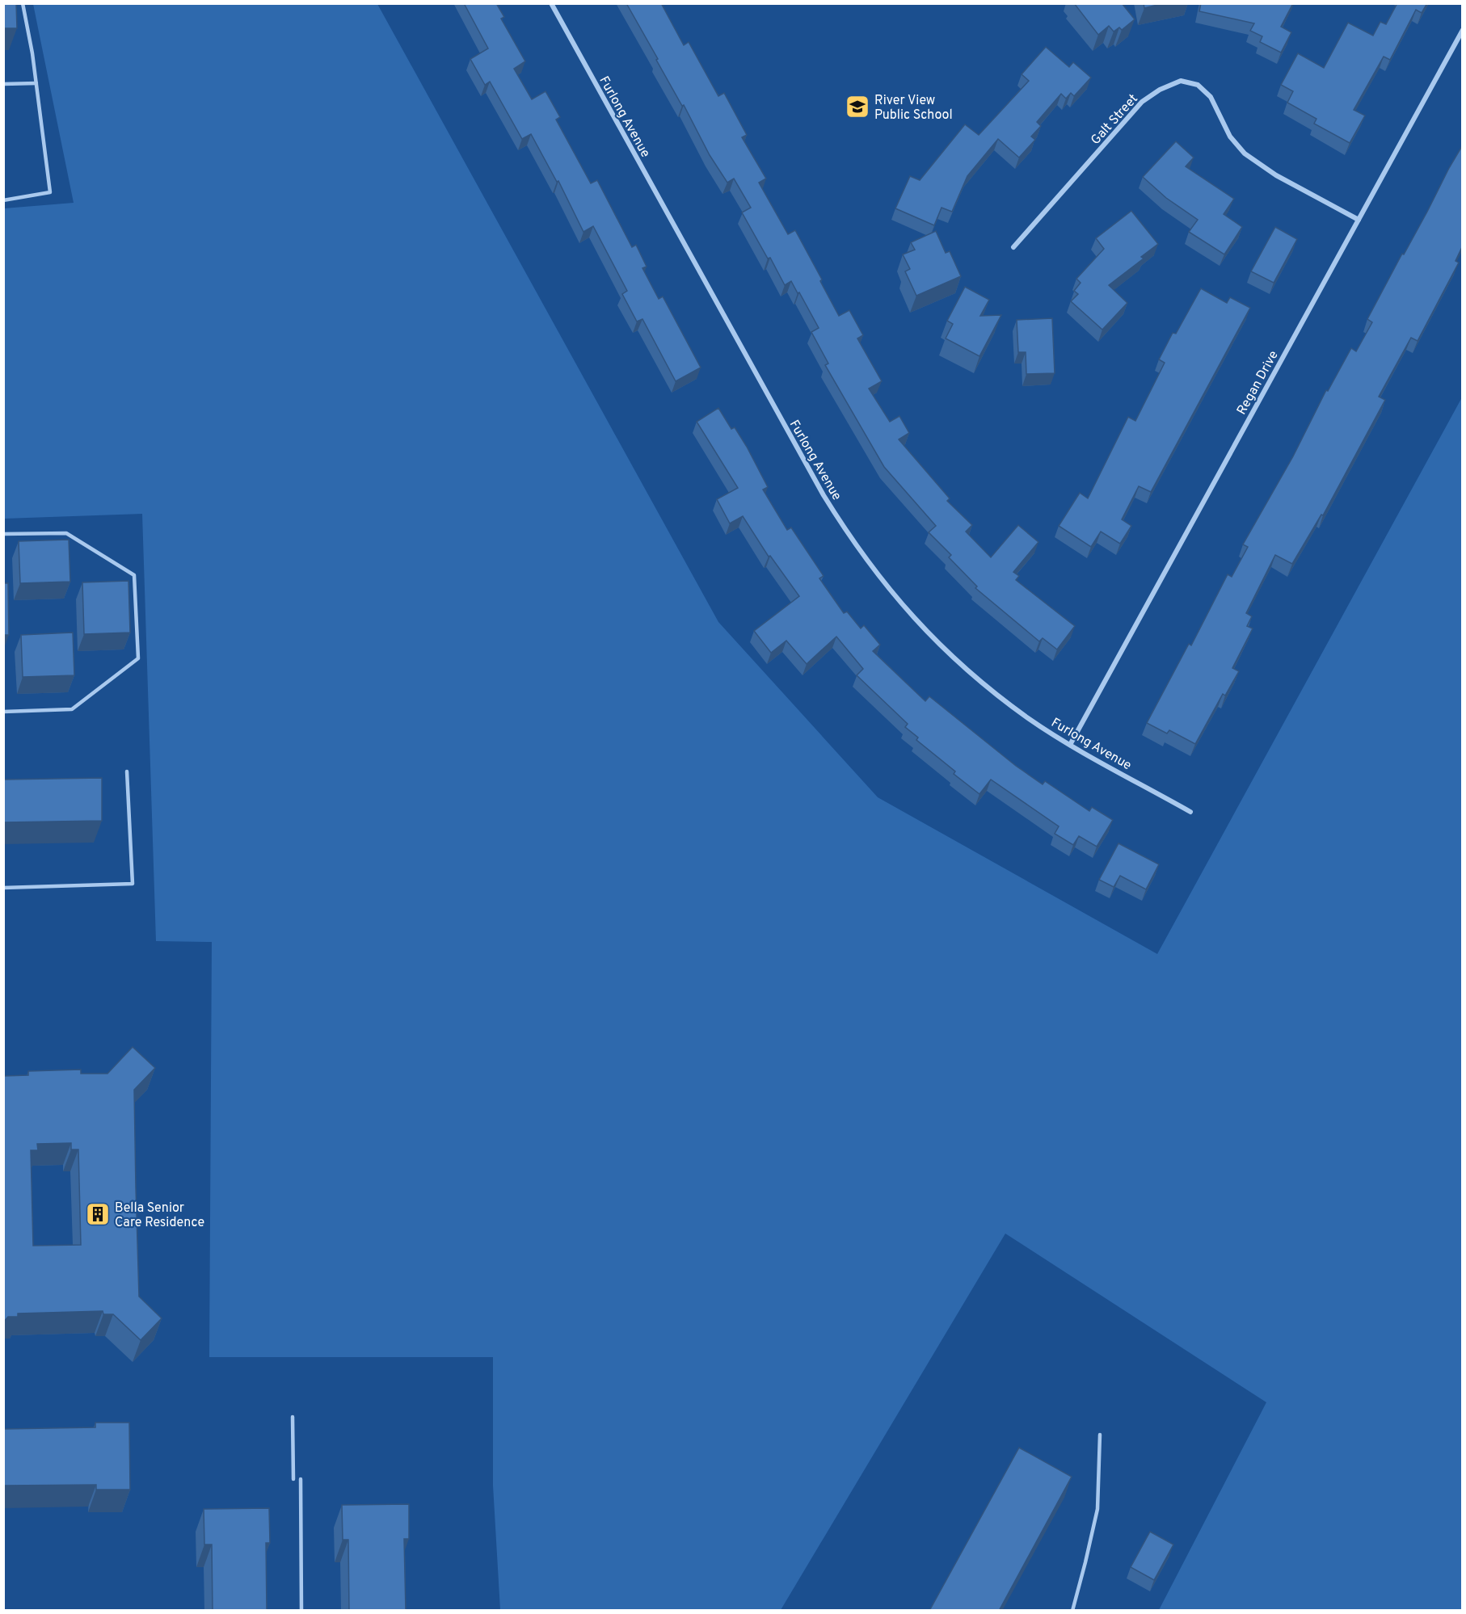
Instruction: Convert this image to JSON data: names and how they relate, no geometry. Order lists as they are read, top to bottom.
{
  "streets": {
    "street": ["Furlong Avenue", "Galt Street", "Regan Drive"]
  },
  "crossings": [
    ["Furlong Avenue", "Regan Drive"],
    ["Galt Street", "Regan Drive"]
  ],
  "places": {
    "school or university": ["River View Public School"],
    "building": ["Bella Senior Care Residence"]
  }
}
